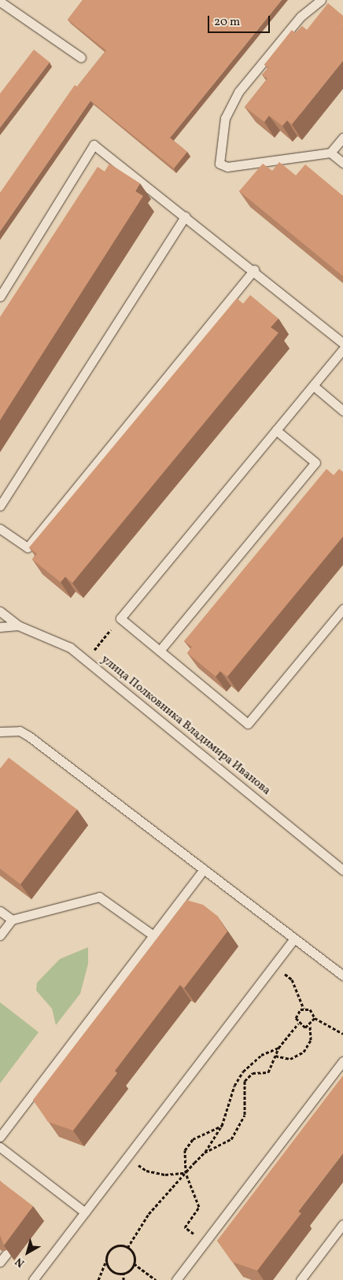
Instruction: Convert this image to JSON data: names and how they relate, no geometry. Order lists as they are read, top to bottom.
{
  "streets": {
    "lane": ["улица Полковника Владимира Иванова"]
  },
  "scale_bar": "20 m",
  "north": "bottom left"
}
